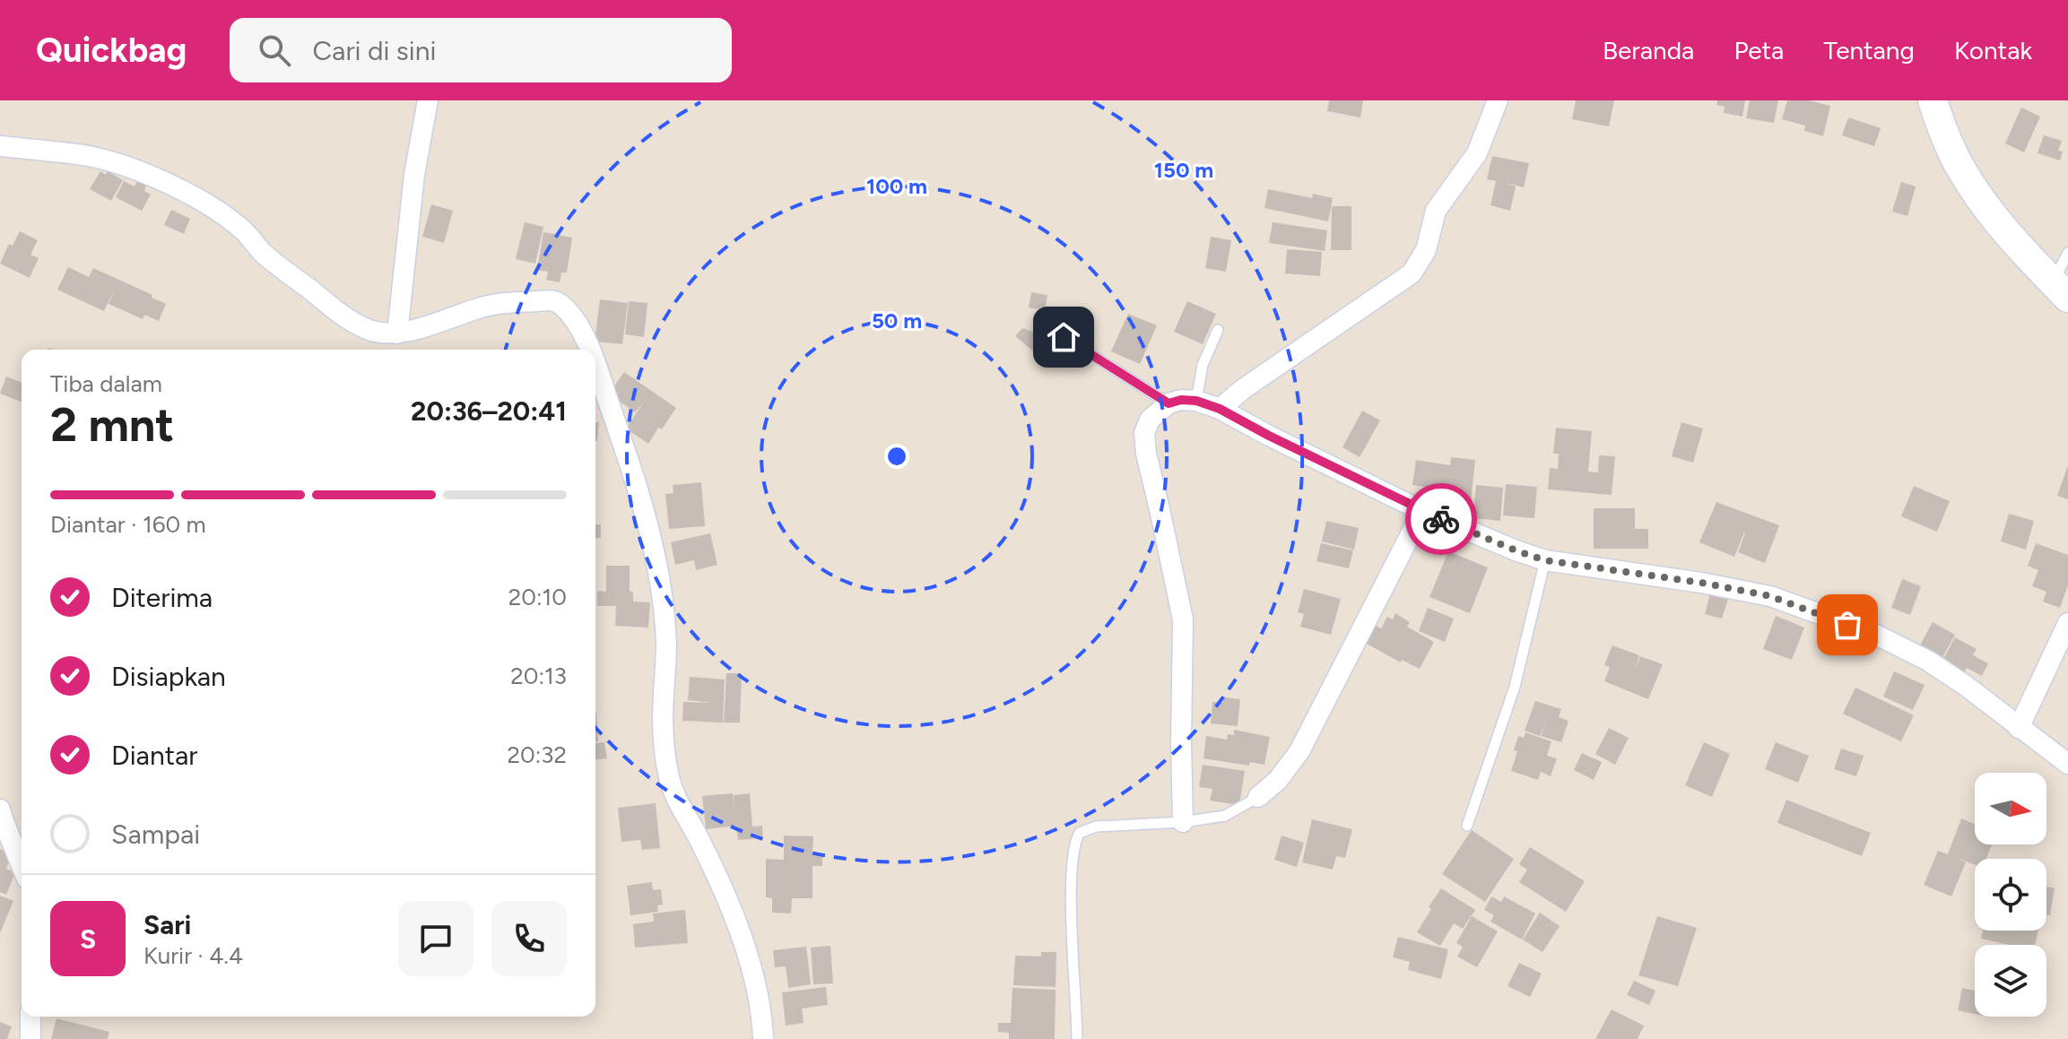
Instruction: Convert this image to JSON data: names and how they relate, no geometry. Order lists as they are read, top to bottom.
{
  "north": "right",
  "page": {
    "header": "Quickbag",
    "search": "Cari di sini",
    "nav": [
      "Beranda",
      "Peta",
      "Tentang",
      "Kontak"
    ],
    "heading": ["2 mnt", "Tiba dalam", "20:36–20:41"],
    "panel": ["Sari", "Kurir · 4.4"],
    "bar": "Diantar · 160 m",
    "list": [
      ["Diterima", "20:10"],
      ["Disiapkan", "20:13"],
      ["Diantar", "20:32"],
      "Sampai"
    ],
    "round": "S"
  },
  "rings": ["150 m", "100 m", "50 m"]
}
